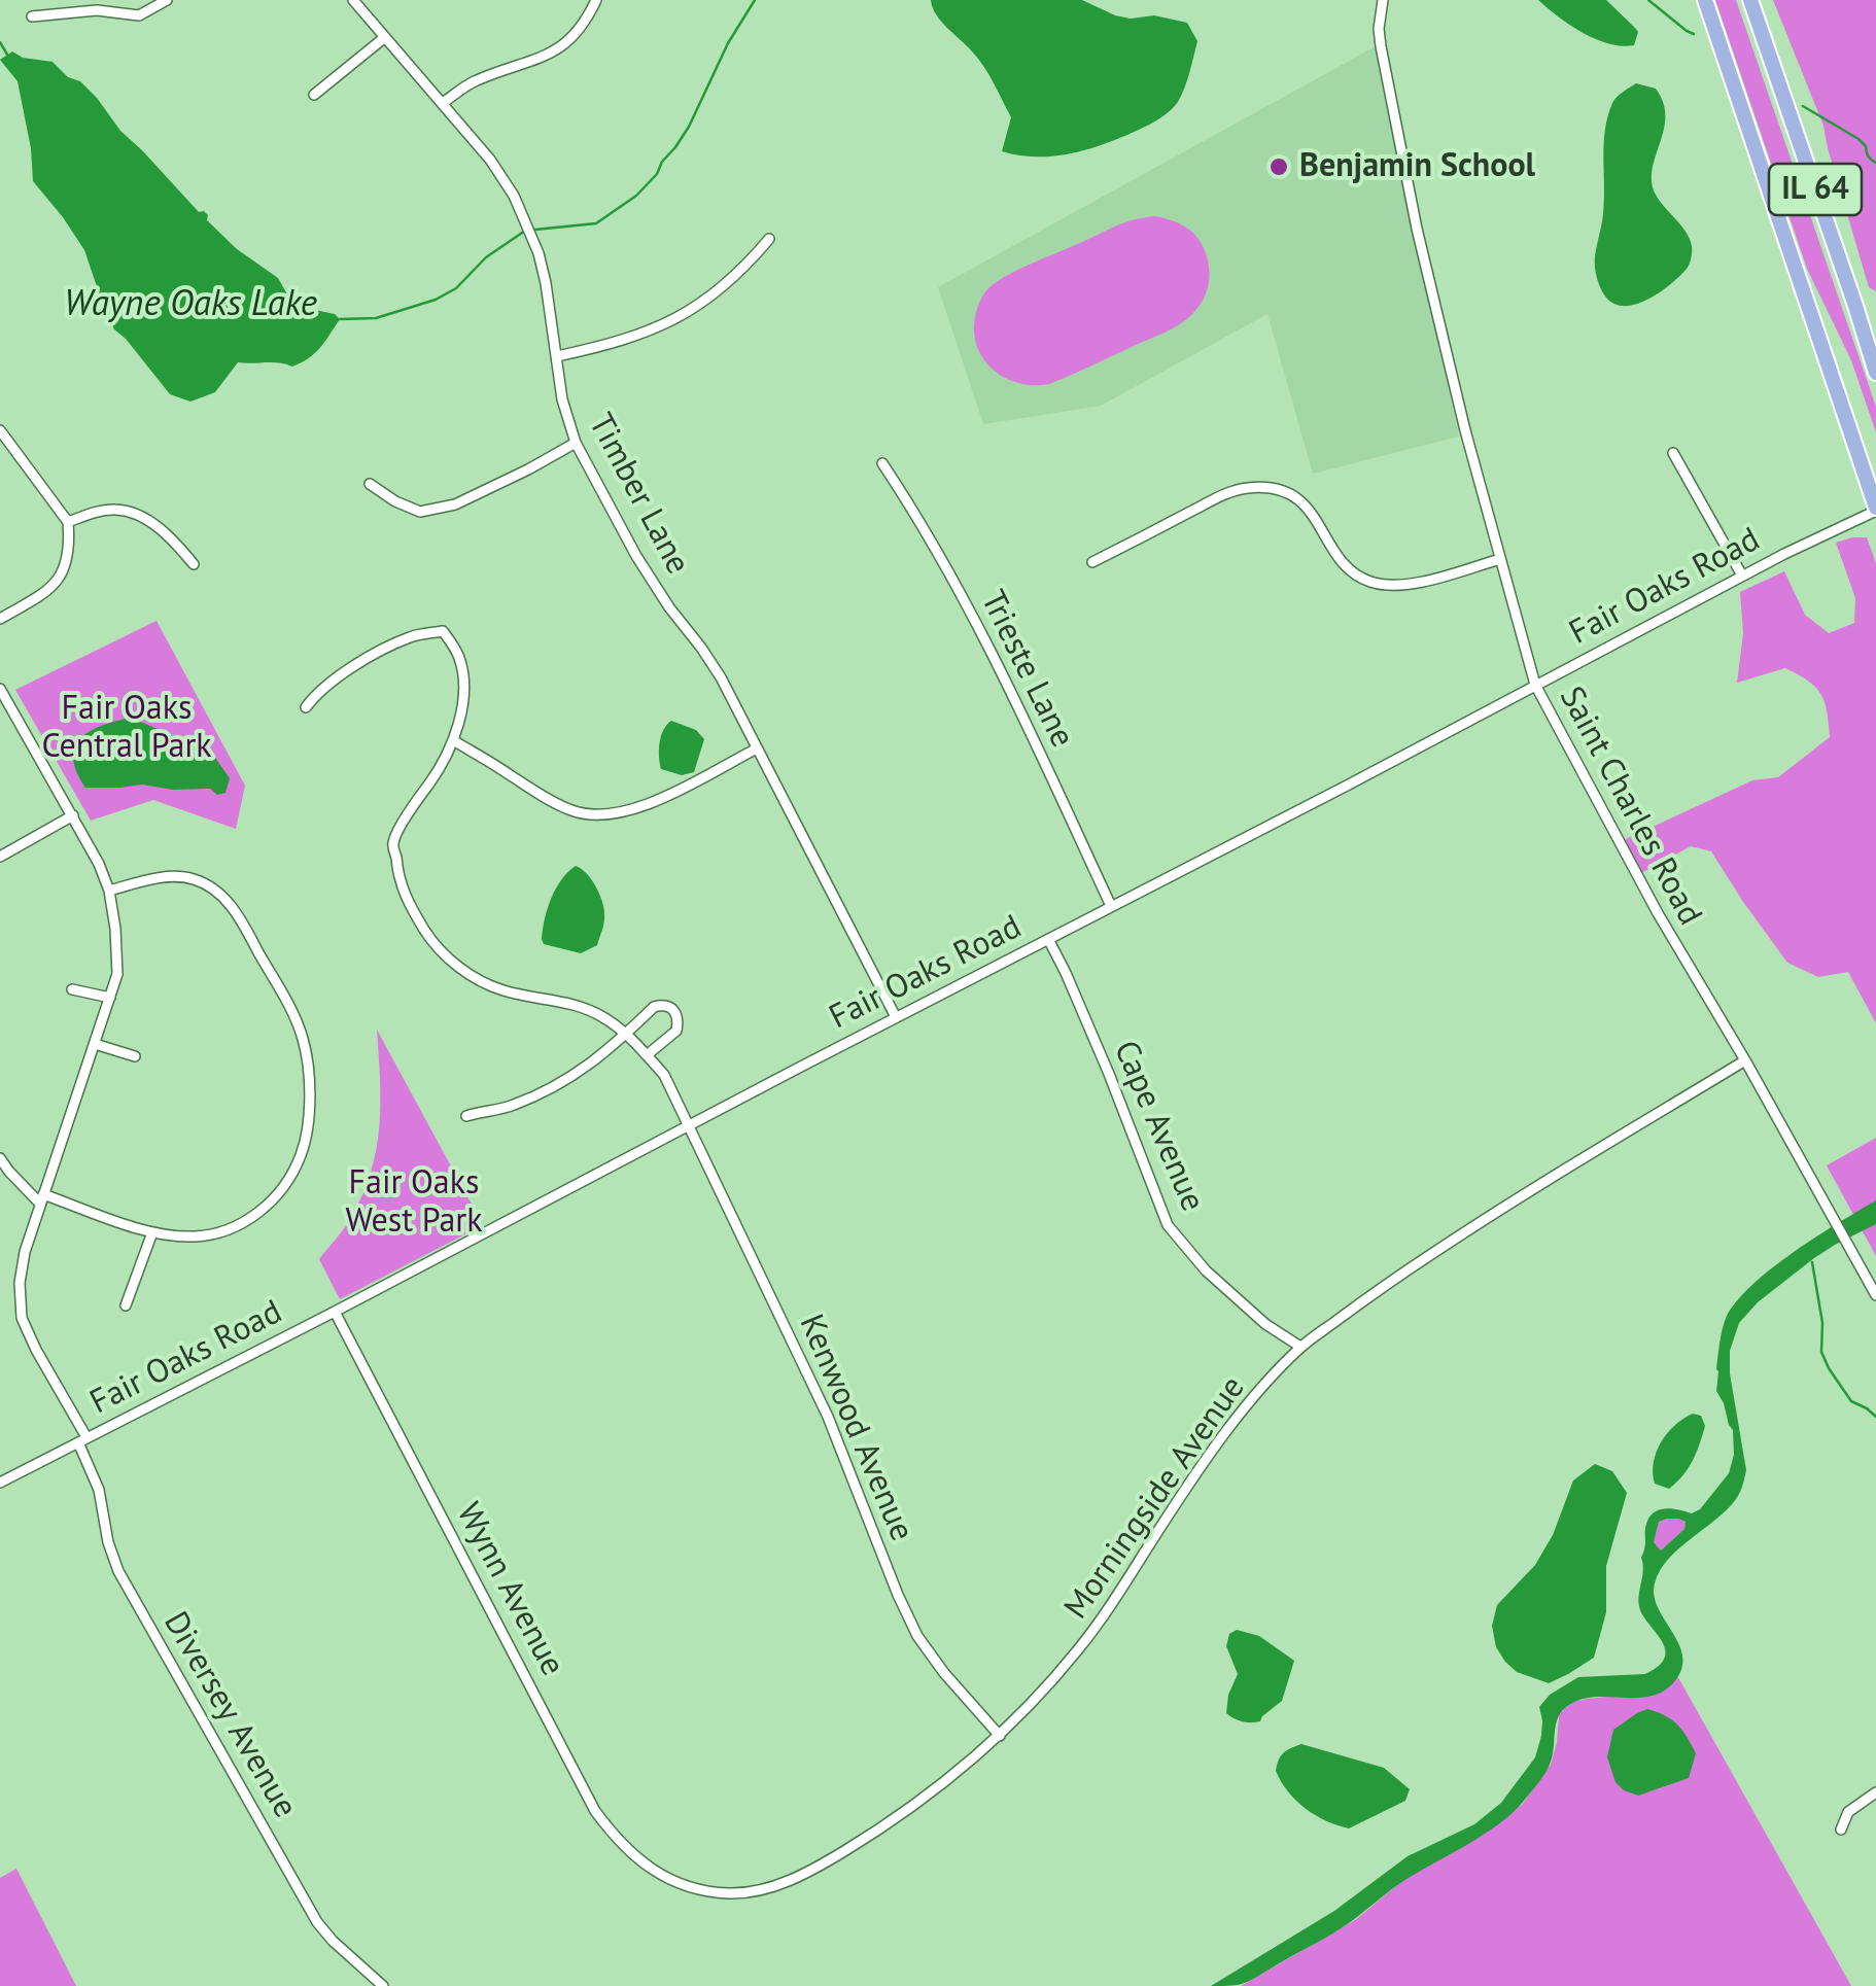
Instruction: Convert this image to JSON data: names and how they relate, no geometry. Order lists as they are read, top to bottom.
{
  "streets": {
    "main road": ["IL 64"],
    "street": [
      "Timber Lane",
      "Fair Oaks Road",
      "Trieste Lane",
      "Saint Charles Road",
      "Cape Avenue",
      "Kenwood Avenue",
      "Morningside Avenue",
      "Wynn Avenue",
      "Diversey Avenue"
    ]
  },
  "crossings": [
    ["IL 64", "Fair Oaks Road"],
    ["Timber Lane", "Fair Oaks Road"],
    ["Fair Oaks Road", "Trieste Lane"],
    ["Fair Oaks Road", "Saint Charles Road"],
    ["Fair Oaks Road", "Cape Avenue"],
    ["Fair Oaks Road", "Kenwood Avenue"],
    ["Fair Oaks Road", "Wynn Avenue"],
    ["Fair Oaks Road", "Diversey Avenue"],
    ["Saint Charles Road", "Morningside Avenue"],
    ["Cape Avenue", "Morningside Avenue"],
    ["Kenwood Avenue", "Morningside Avenue"],
    ["Morningside Avenue", "Wynn Avenue"]
  ],
  "water": ["Wayne Oaks Lake"],
  "parks": ["Fair Oaks Central Park", "Fair Oaks West Park"],
  "places": ["Benjamin School"]
}
